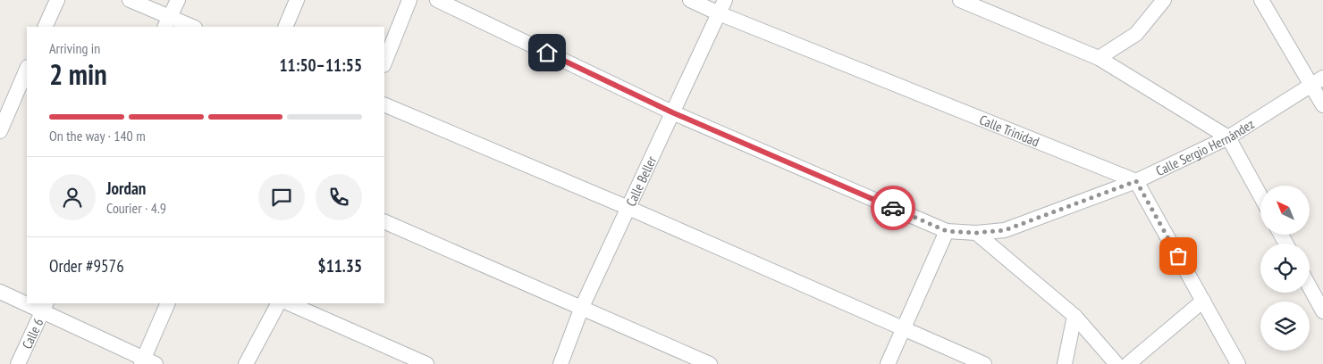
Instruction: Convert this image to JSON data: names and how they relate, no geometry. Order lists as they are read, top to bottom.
{
  "streets": {
    "street": [
      "Calle Trinidad",
      "Calle Sergio Hernández",
      "Calle Beller",
      "Calle 6"
    ]
  },
  "crossings": [
    ["Calle Trinidad", "Calle Sergio Hernández"],
    ["Calle Trinidad", "Calle Beller"],
    ["Calle Sergio Hernández", "Calle Beller"]
  ],
  "north": "top left",
  "page": {
    "heading": ["2 min", "Arriving in", "11:50–11:55"],
    "panel": [
      "Jordan",
      "Courier · 4.9",
      "Order #9576",
      "$11.35"
    ],
    "bar": "On the way · 140 m"
  }
}
